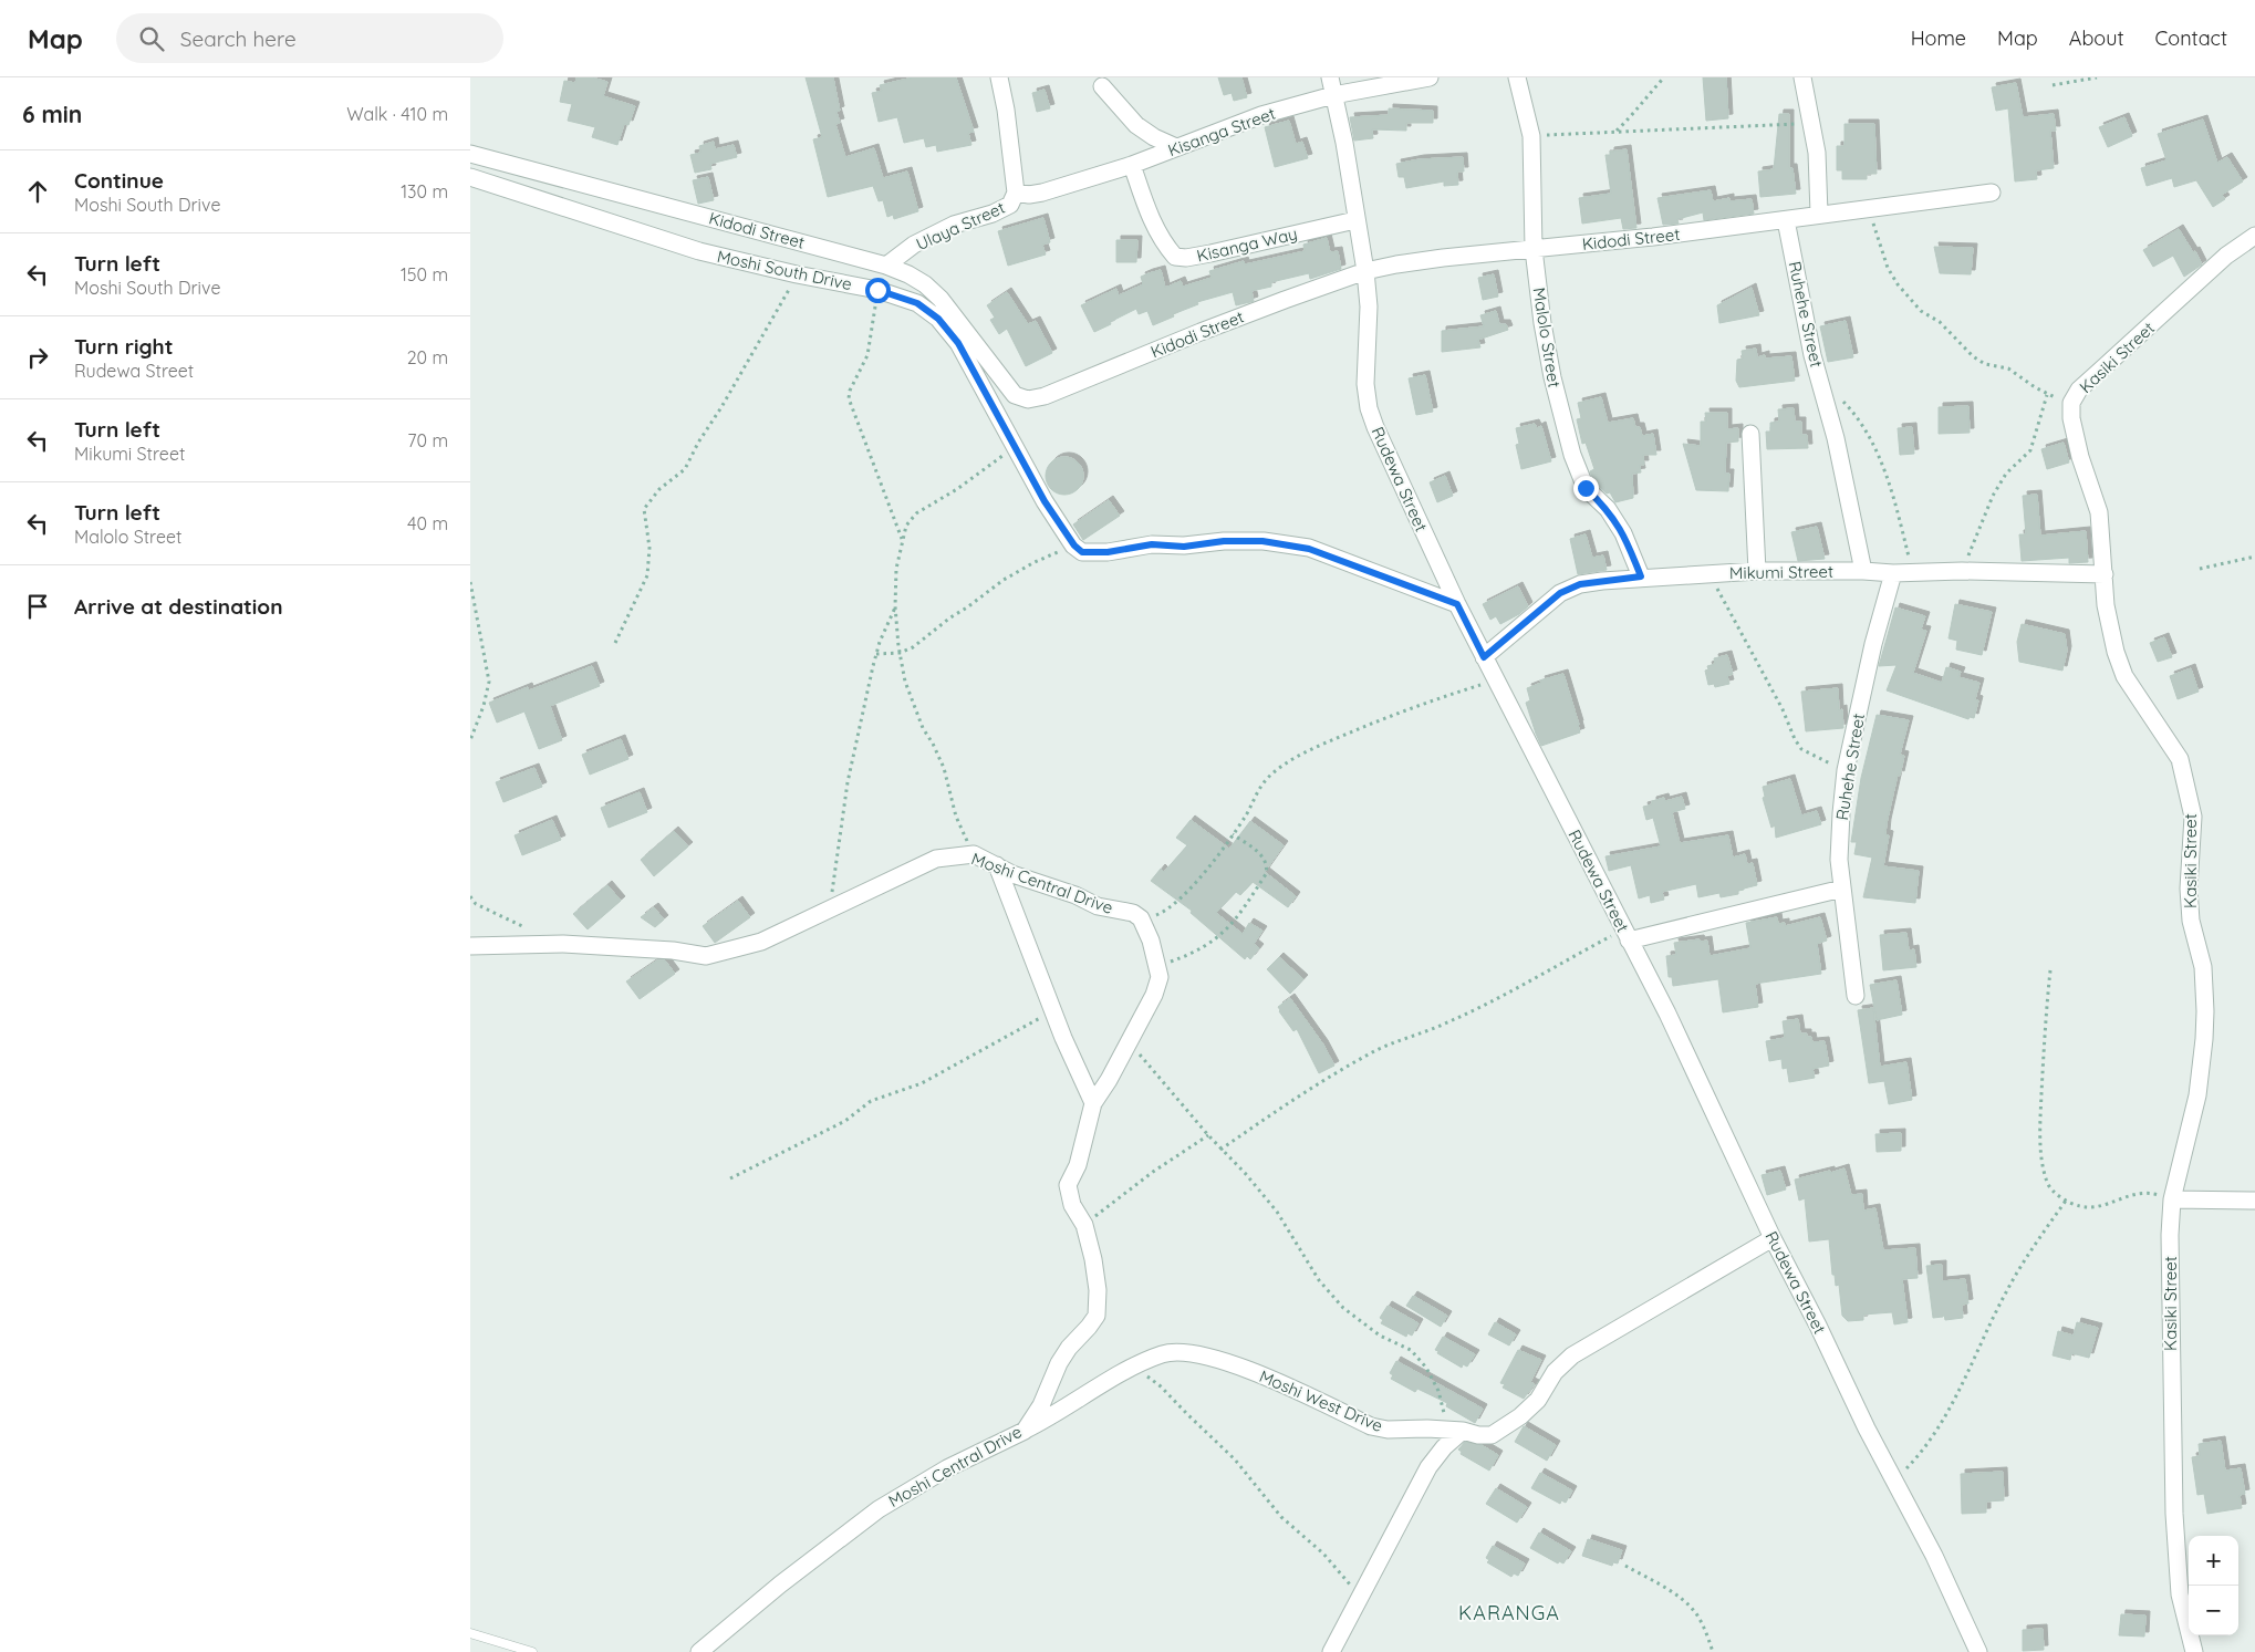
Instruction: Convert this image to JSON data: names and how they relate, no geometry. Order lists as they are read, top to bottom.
{
  "streets": {
    "street": [
      "Kisanga Street",
      "Ulaya Street",
      "Kidodi Street",
      "Kisanga Way",
      "Moshi South Drive",
      "Ruhehe Street",
      "Malolo Street",
      "Kasiki Street",
      "Rudewa Street",
      "Mikumi Street",
      "Moshi Central Drive",
      "Moshi West Drive"
    ]
  },
  "crossings": [
    ["Kisanga Street", "Ulaya Street"],
    ["Kisanga Street", "Kisanga Way"],
    ["Kisanga Street", "Rudewa Street"],
    ["Ulaya Street", "Kidodi Street"],
    ["Kidodi Street", "Ruhehe Street"],
    ["Kidodi Street", "Malolo Street"],
    ["Kidodi Street", "Rudewa Street"],
    ["Kisanga Way", "Rudewa Street"],
    ["Ruhehe Street", "Mikumi Street"],
    ["Malolo Street", "Mikumi Street"],
    ["Kasiki Street", "Mikumi Street"],
    ["Rudewa Street", "Mikumi Street"],
    ["Rudewa Street", "Moshi West Drive"],
    ["Moshi Central Drive", "Moshi West Drive"]
  ],
  "districts": ["KARANGA"],
  "page": {
    "header": "Map",
    "search": "Search here",
    "nav": [
      "Home",
      "Map",
      "About",
      "Contact"
    ],
    "heading": ["6 min", "Walk · 410 m"],
    "list": [
      ["Continue", "Moshi South Drive", "130 m"],
      ["Turn left", "Moshi South Drive", "150 m"],
      ["Turn right", "Rudewa Street", "20 m"],
      ["Turn left", "Mikumi Street", "70 m"],
      ["Turn left", "Malolo Street", "40 m"],
      "Arrive at destination"
    ],
    "map_buttons": ["+", "−"]
  }
}
